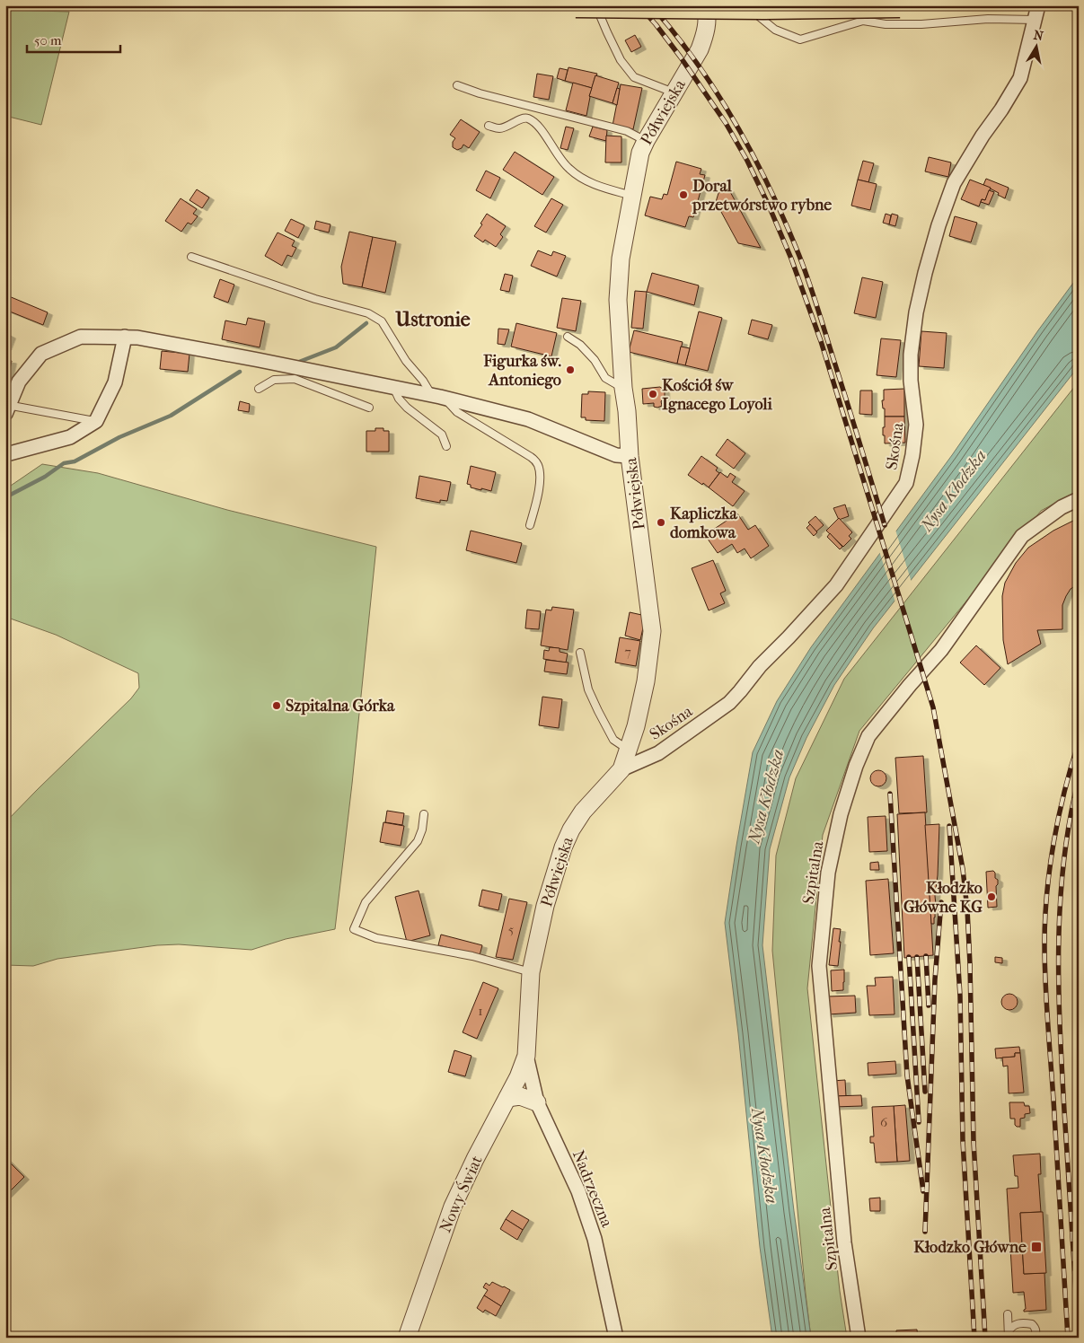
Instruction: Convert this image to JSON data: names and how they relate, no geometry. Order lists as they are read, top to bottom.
{
  "streets": {
    "street": [
      "Półwiejska",
      "Skośna",
      "Szpitalna",
      "Nadrzeczna",
      "Nowy Świat"
    ]
  },
  "crossings": [
    ["Półwiejska", "Skośna"],
    ["Półwiejska", "Nadrzeczna"],
    ["Półwiejska", "Nowy Świat"],
    ["Nadrzeczna", "Nowy Świat"]
  ],
  "districts": ["Ustronie"],
  "water": ["Nysa Kłodzka"],
  "places": {
    "other": [
      "Doral przetwórstwo rybne",
      "Figurka św. Antoniego",
      "Kościół św Ignacego Loyoli",
      "Kapliczka domkowa",
      "Szpitalna Górka",
      "Kłodzko Główne KG"
    ],
    "transit": ["Kłodzko Główne"]
  },
  "house_numbers": [
    "7",
    "5",
    "1",
    "6"
  ],
  "scale_bar": "50 m",
  "north": "top"
}
